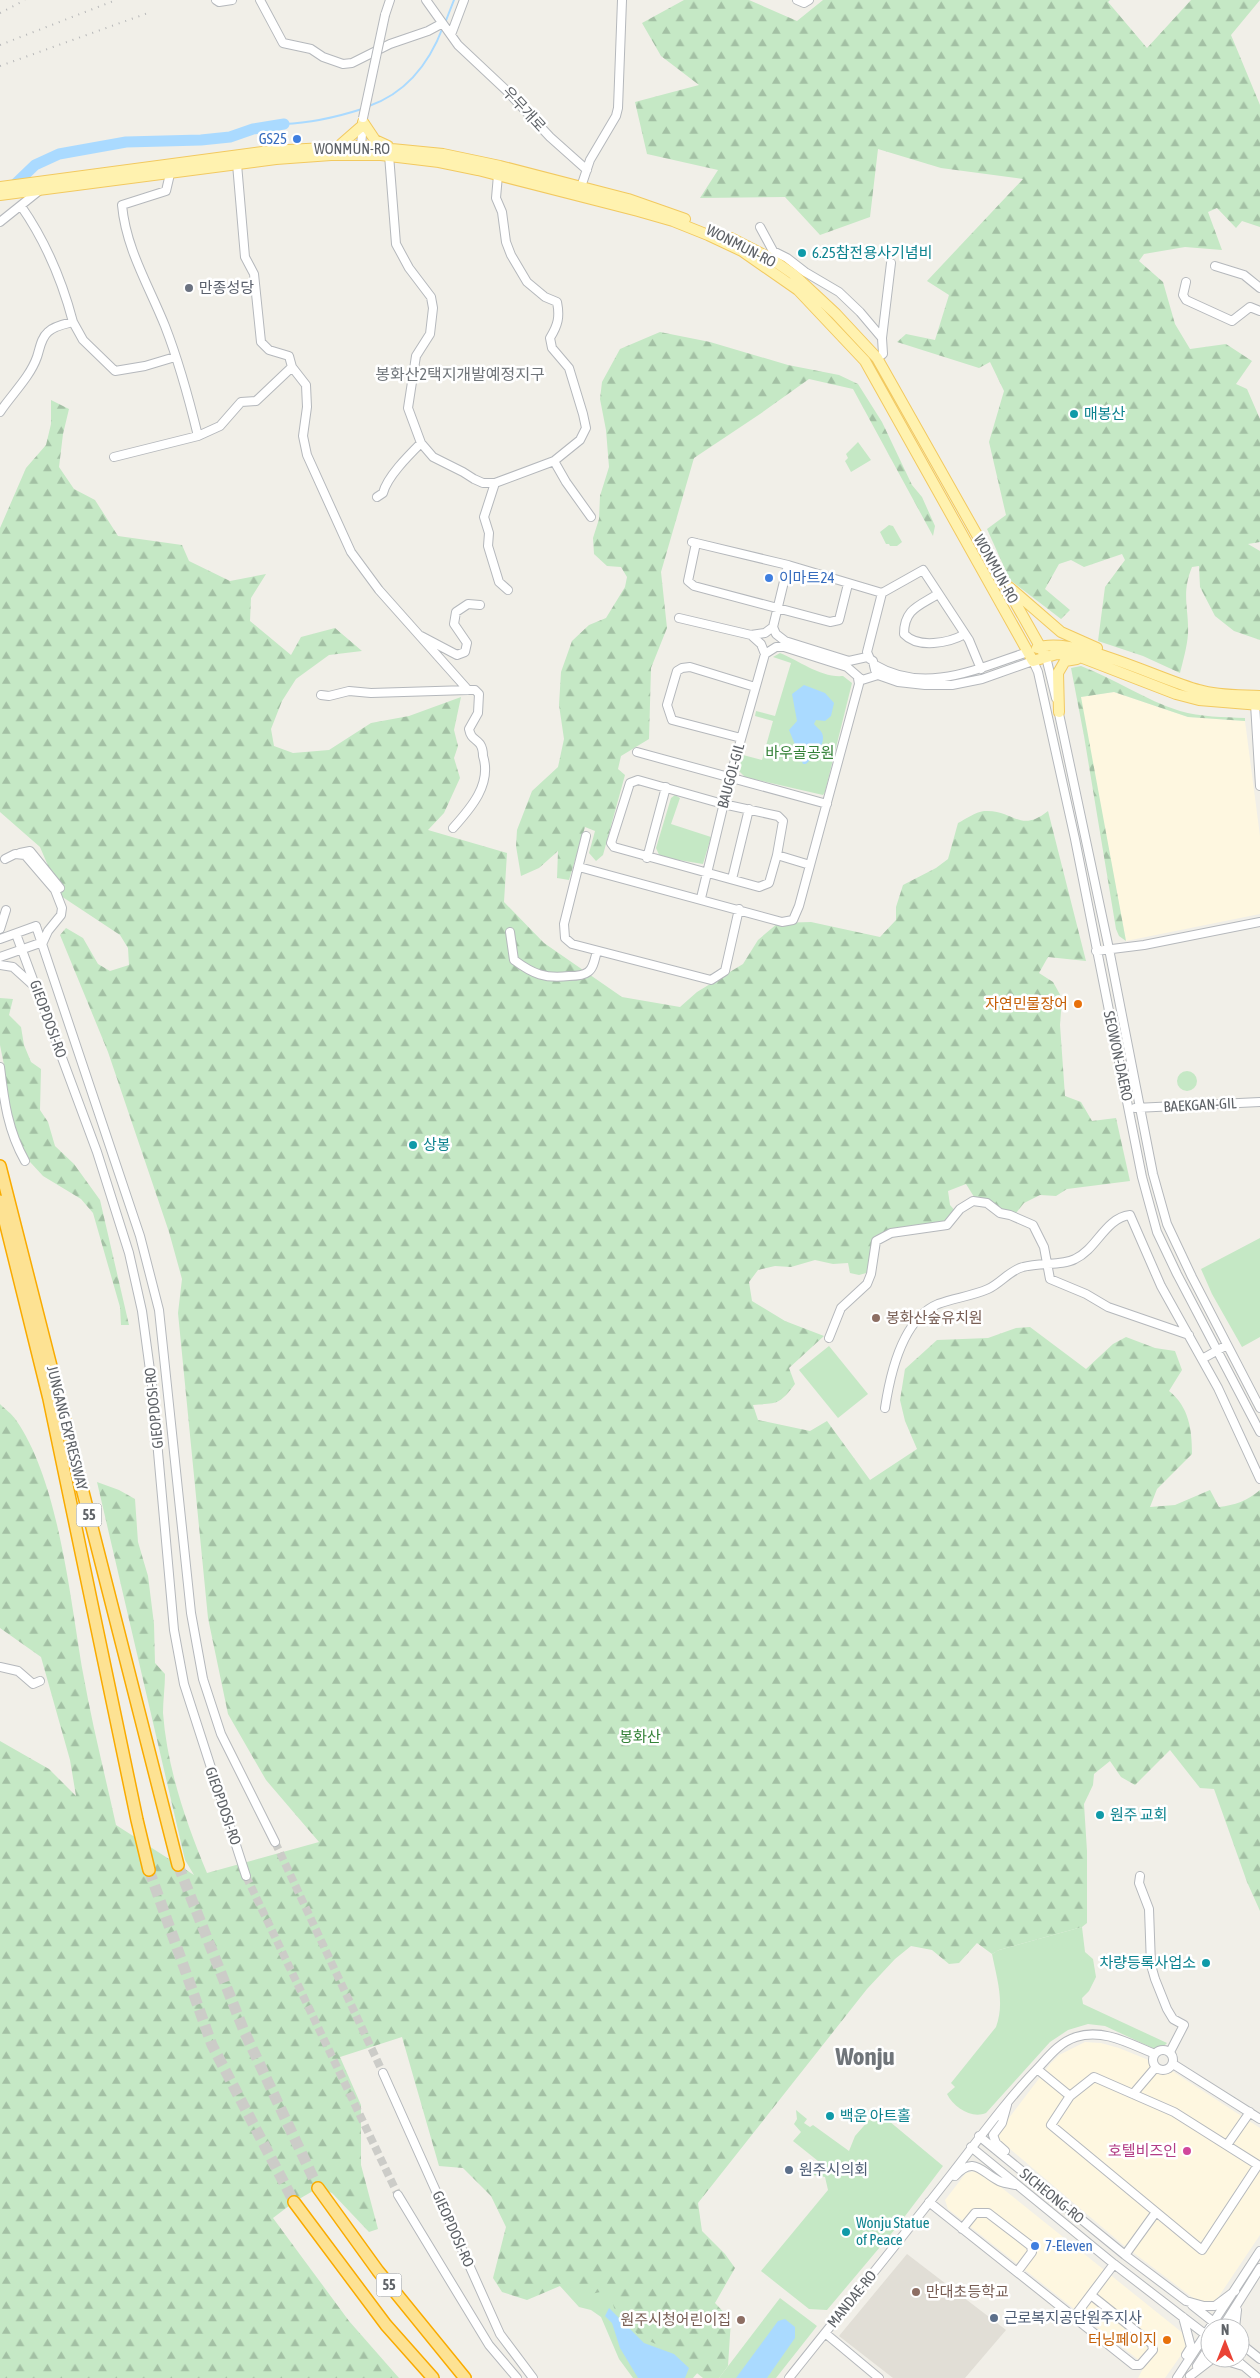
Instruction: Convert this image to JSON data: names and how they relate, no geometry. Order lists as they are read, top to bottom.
{
  "streets": {
    "highway": ["JUNGANG EXPRESSWAY", "55"],
    "main road": ["WONMUN-RO"],
    "street": [
      "우무개로",
      "BAUGOL-GIL",
      "GIEOPDOSI-RO",
      "SEOWON-DAERO",
      "BAEKGAN-GIL",
      "SICHEONG-RO",
      "MANDAE-RO"
    ]
  },
  "crossings": [
    ["WONMUN-RO", "SEOWON-DAERO"],
    ["SEOWON-DAERO", "BAEKGAN-GIL"],
    ["SICHEONG-RO", "MANDAE-RO"]
  ],
  "districts": ["봉화산2택지개발예정지구", "Wonju"],
  "parks": ["바우골공원", "봉화산"],
  "places": [
    "GS25",
    "6.25참전용사기념비",
    "만종성당",
    "매봉산",
    "이마트24",
    "자연민물장어",
    "상봉",
    "봉화산숲유치원",
    "원주 교회",
    "차량등록사업소",
    "백운 아트홀",
    "호텔비즈인",
    "원주시의회",
    "Wonju Statue of Peace",
    "7-Eleven",
    "만대초등학교",
    "근로복지공단원주지사",
    "원주시청어린이집",
    "터닝페이지"
  ],
  "north": "top"
}
